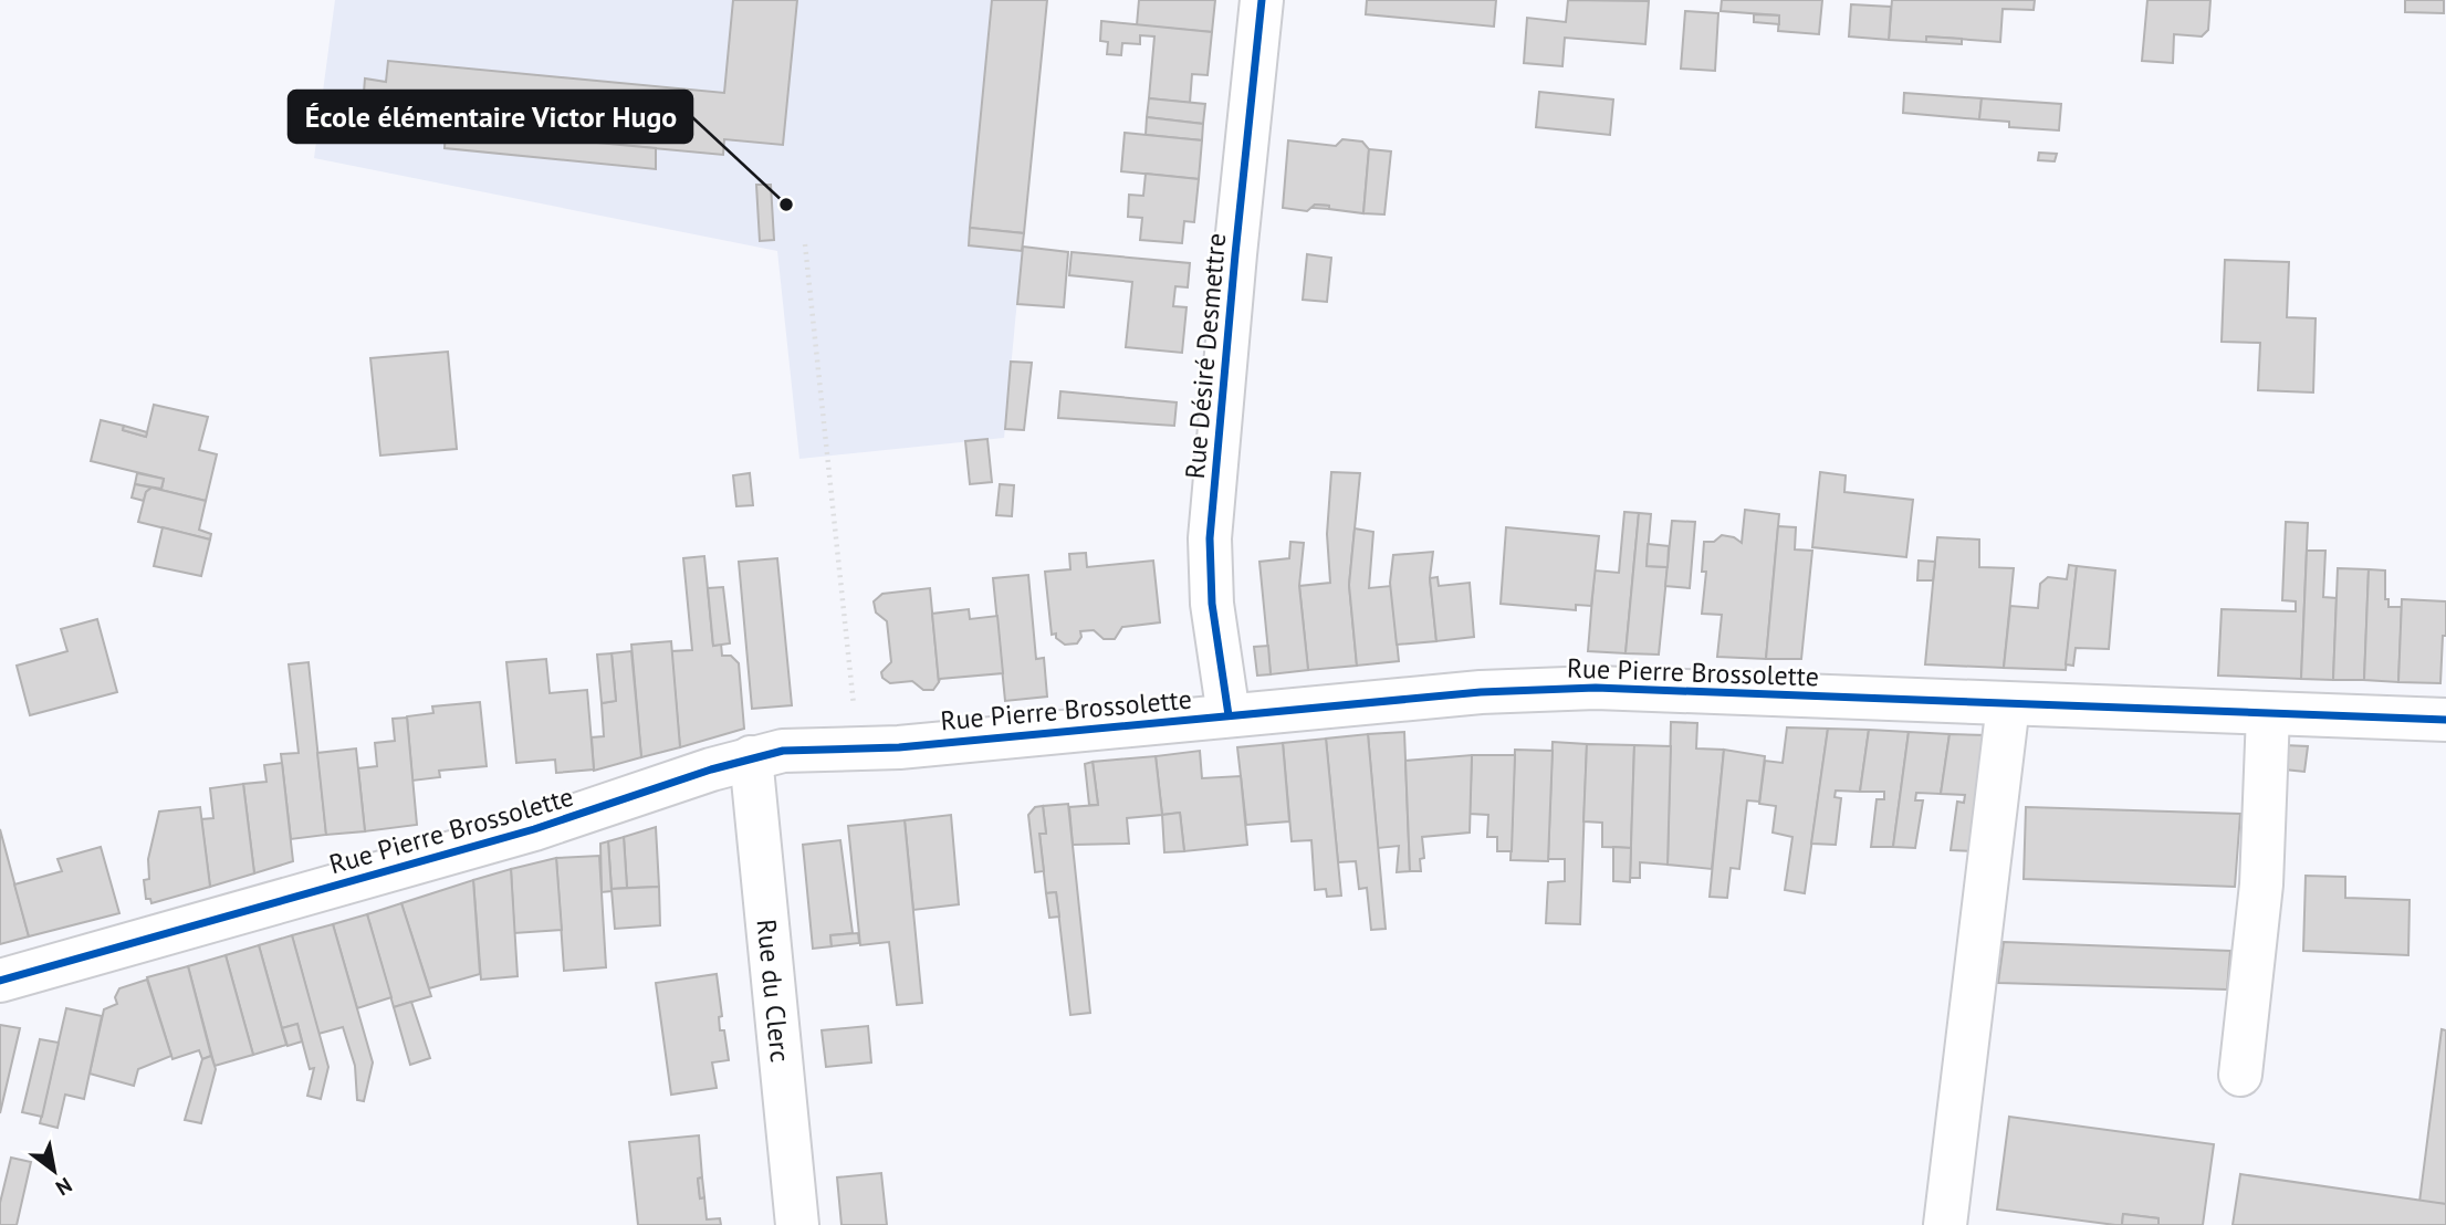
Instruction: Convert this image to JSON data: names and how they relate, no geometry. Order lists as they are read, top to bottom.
{
  "streets": {
    "street": ["Rue Désiré Desmettre", "Rue Pierre Brossolette", "Rue du Clerc"]
  },
  "crossings": [
    ["Rue Désiré Desmettre", "Rue Pierre Brossolette"],
    ["Rue Pierre Brossolette", "Rue du Clerc"]
  ],
  "places": ["École élémentaire Victor Hugo"],
  "north": "bottom right"
}
